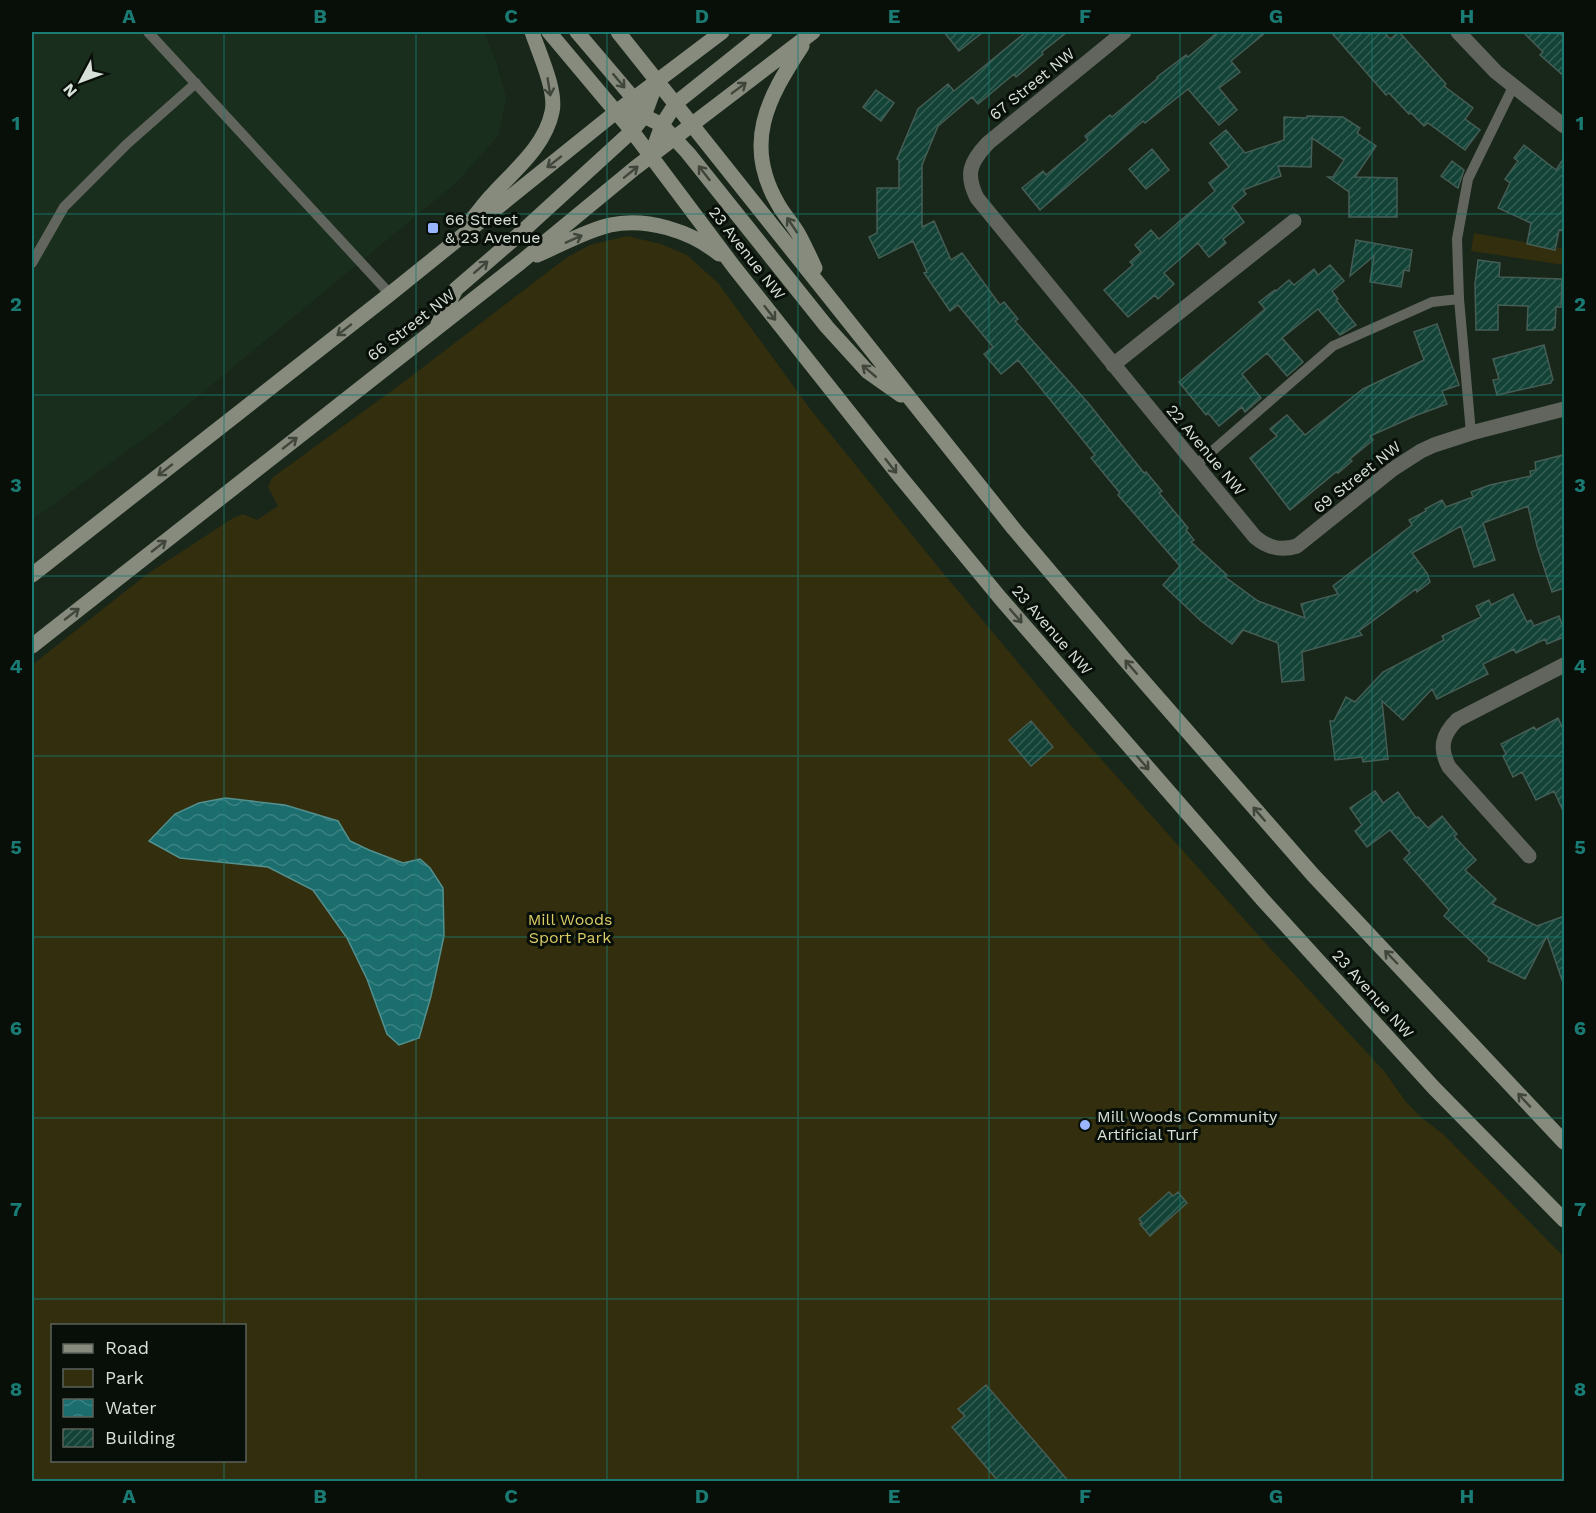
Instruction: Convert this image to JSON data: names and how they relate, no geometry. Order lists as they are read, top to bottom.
{
  "streets": {
    "main road": ["23 Avenue NW", "66 Street NW"],
    "street": ["67 Street NW", "22 Avenue NW", "69 Street NW"]
  },
  "crossings": [
    ["67 Street NW", "22 Avenue NW"],
    ["23 Avenue NW", "66 Street NW"],
    ["22 Avenue NW", "69 Street NW"]
  ],
  "parks": ["Mill Woods Sport Park"],
  "places": {
    "transit": ["66 Street & 23 Avenue"],
    "other": ["Mill Woods Community Artificial Turf"]
  },
  "legend": [
    "Road",
    "Park",
    "Water",
    "Building"
  ],
  "north": "bottom left",
  "grid": {
    "columns": [
      "A",
      "B",
      "C",
      "D",
      "E",
      "F",
      "G",
      "H"
    ],
    "rows": [
      "1",
      "2",
      "3",
      "4",
      "5",
      "6",
      "7",
      "8"
    ]
  }
}
